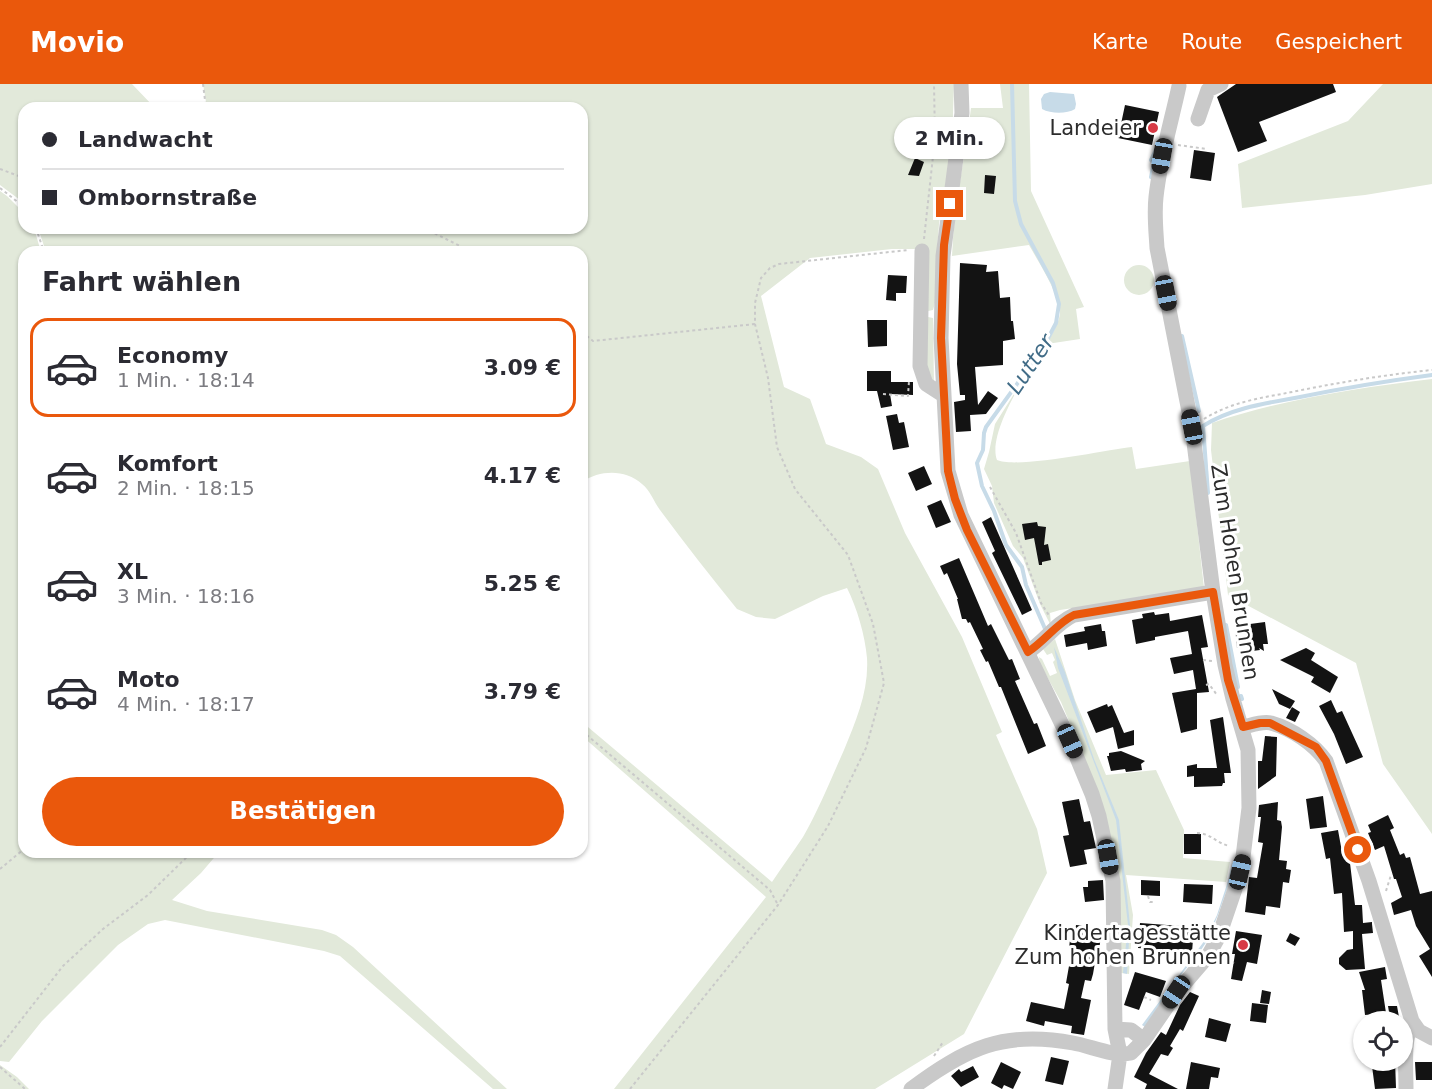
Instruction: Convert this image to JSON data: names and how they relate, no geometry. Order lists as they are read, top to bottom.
{
  "streets": {
    "street": ["Zum Hohen Brunnen"]
  },
  "water": ["Lutter"],
  "places": ["Landeier", "Kindertagesstätte Zum hohen Brunnen"],
  "page": {
    "header": "Movio",
    "nav": ["Karte", "Route", "Gespeichert"],
    "banner": ["Landwacht", "Ombornstraße"],
    "bubble": "2 Min.",
    "heading": "Fahrt wählen",
    "list": [
      {
        "name": "Economy",
        "note": "1 Min. · 18:14",
        "value": "3.09 €"
      },
      {
        "name": "Komfort",
        "note": "2 Min. · 18:15",
        "value": "4.17 €"
      },
      {
        "name": "XL",
        "note": "3 Min. · 18:16",
        "value": "5.25 €"
      },
      {
        "name": "Moto",
        "note": "4 Min. · 18:17",
        "value": "3.79 €"
      }
    ],
    "buttons": "Bestätigen"
  }
}
